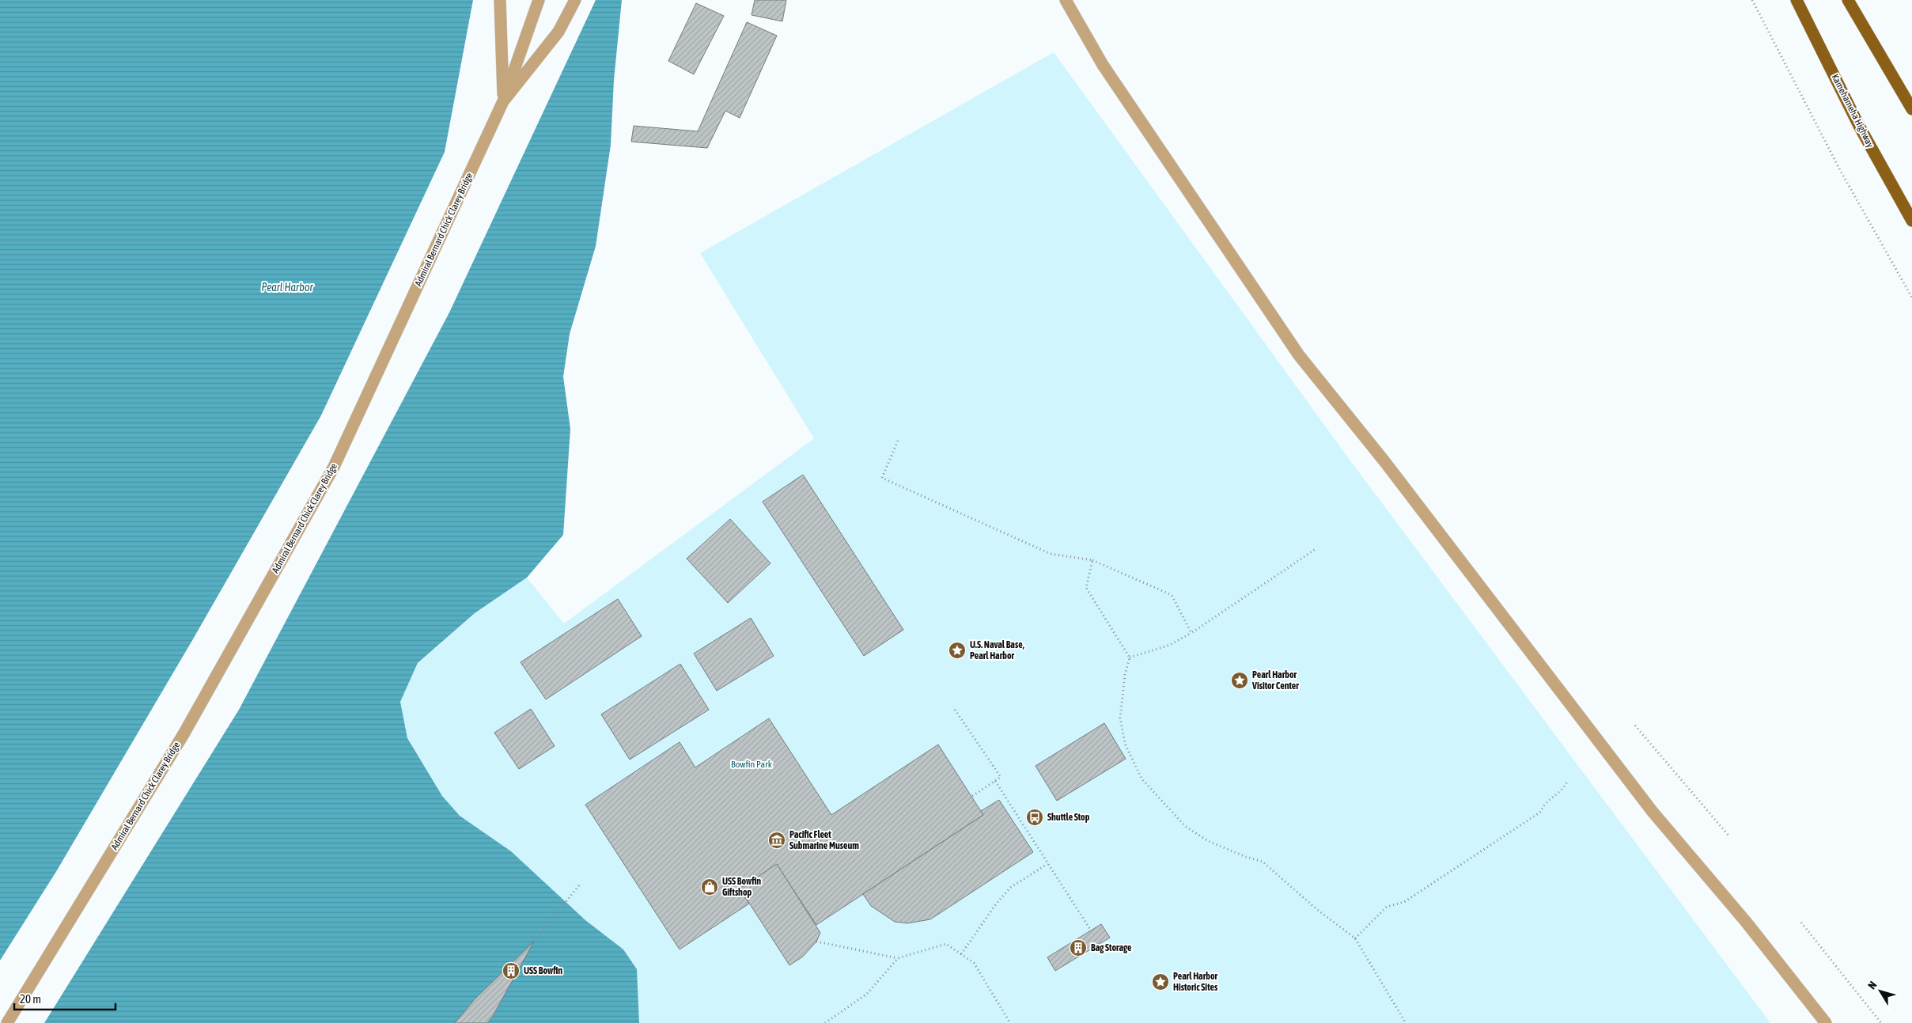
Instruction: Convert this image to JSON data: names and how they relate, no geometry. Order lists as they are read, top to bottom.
{
  "streets": {
    "main road": ["Kamehameha Highway"],
    "street": ["Admiral Bernard Chick Clarey Bridge"]
  },
  "water": ["Pearl Harbor"],
  "parks": ["Bowfin Park"],
  "places": {
    "place": ["U.S. Naval Base, Pearl Harbor", "Pearl Harbor Visitor Center", "Pearl Harbor Historic Sites"],
    "bus stop": ["Shuttle Stop"],
    "museum": ["Pacific Fleet Submarine Museum"],
    "shop": ["USS Bowfin Giftshop"],
    "building": ["Bag Storage", "USS Bowfin"]
  },
  "scale_bar": "20 m",
  "north": "top left"
}
